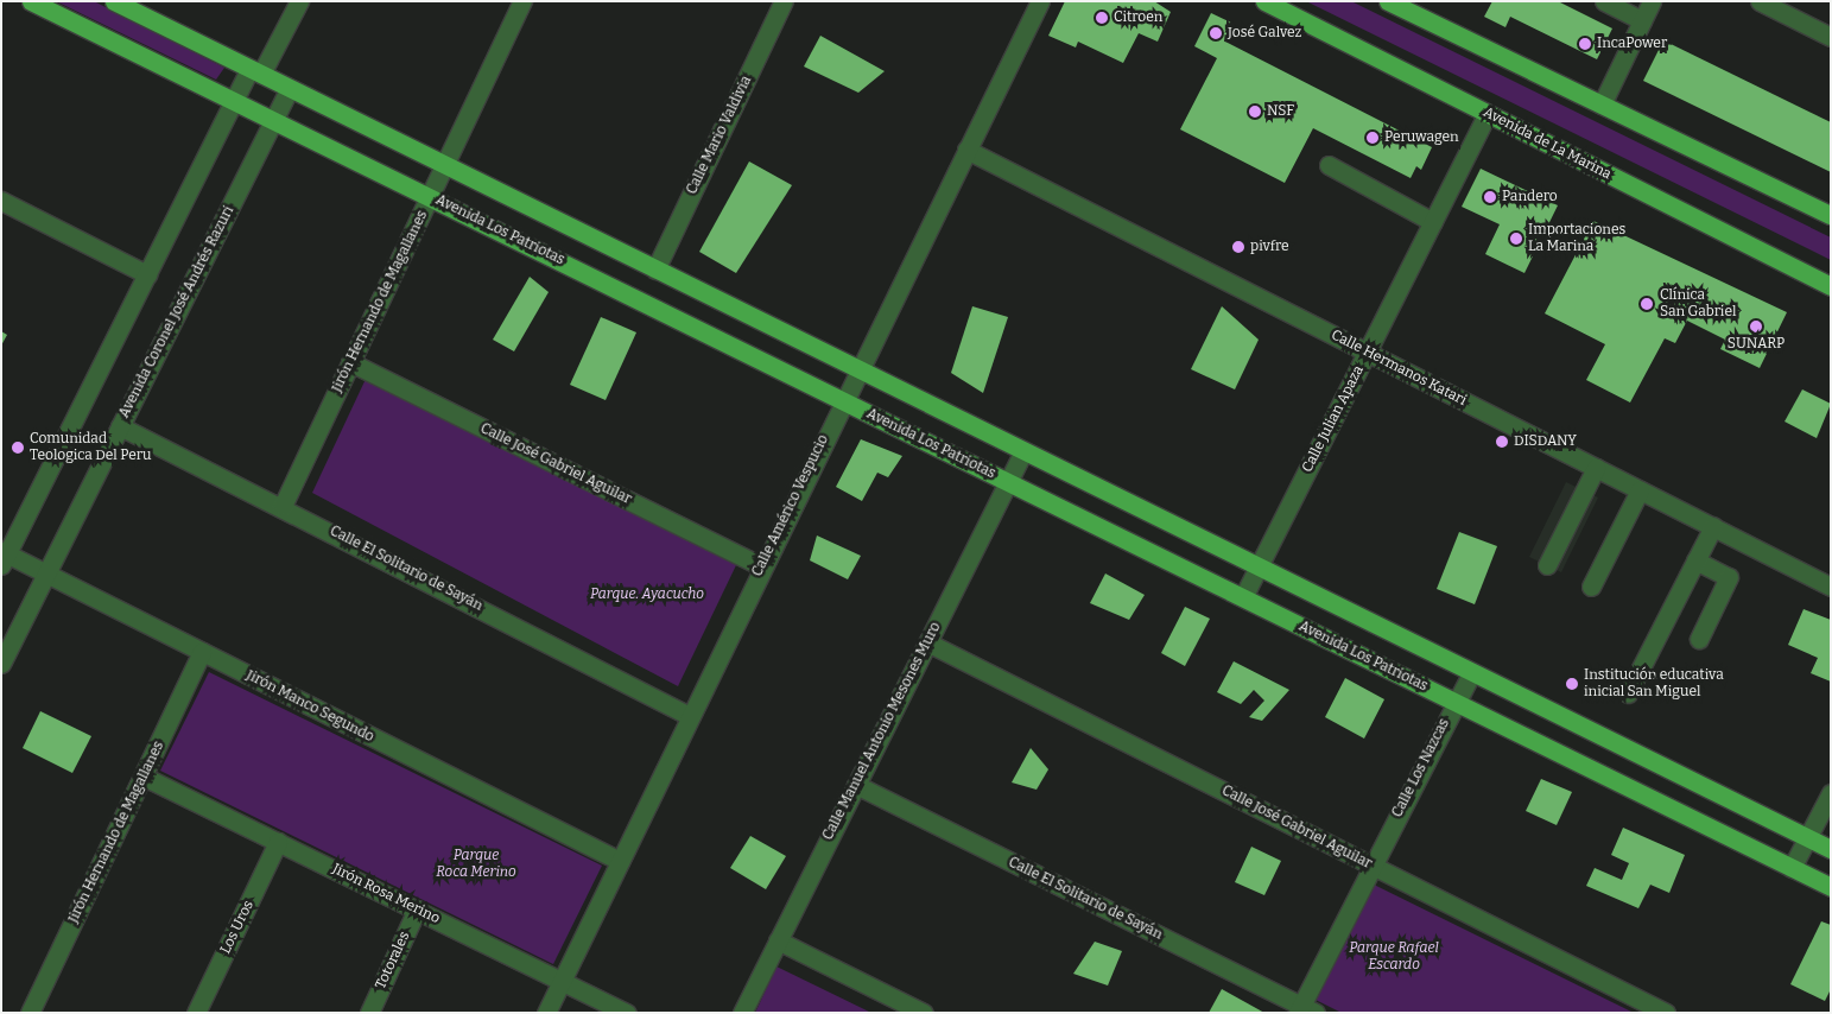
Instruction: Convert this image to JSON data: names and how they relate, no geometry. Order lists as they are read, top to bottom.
{
  "streets": {
    "main road": ["Avenida de La Marina", "Avenida Los Patriotas"],
    "street": [
      "Calle Mario Valdivia",
      "Jirón Hernando de Magallanes",
      "Avenida Coronel José Andrés Razuri",
      "Calle Hermanos Katari",
      "Calle Julian Apaza",
      "Calle José Gabriel Aguilar",
      "Calle Américo Vespucio",
      "Calle El Solitario de Sayán",
      "Jirón Manco Segundo",
      "Calle Manuel Antonio Mesones Muro",
      "Calle Los Nazcas",
      "Jirón Rosa Merino",
      "Los Uros",
      "Totorales"
    ]
  },
  "crossings": [
    ["Avenida de La Marina", "Calle Julian Apaza"],
    ["Avenida Los Patriotas", "Jirón Hernando de Magallanes"],
    ["Avenida Los Patriotas", "Avenida Coronel José Andrés Razuri"],
    ["Avenida Los Patriotas", "Calle Julian Apaza"],
    ["Avenida Los Patriotas", "Calle Américo Vespucio"],
    ["Avenida Los Patriotas", "Calle Manuel Antonio Mesones Muro"],
    ["Avenida Los Patriotas", "Calle Los Nazcas"],
    ["Jirón Hernando de Magallanes", "Calle José Gabriel Aguilar"],
    ["Jirón Hernando de Magallanes", "Calle El Solitario de Sayán"],
    ["Jirón Hernando de Magallanes", "Jirón Manco Segundo"],
    ["Jirón Hernando de Magallanes", "Jirón Rosa Merino"],
    ["Avenida Coronel José Andrés Razuri", "Calle El Solitario de Sayán"],
    ["Avenida Coronel José Andrés Razuri", "Jirón Manco Segundo"],
    ["Calle Hermanos Katari", "Calle Julian Apaza"],
    ["Calle Hermanos Katari", "Calle Américo Vespucio"],
    ["Calle José Gabriel Aguilar", "Calle Américo Vespucio"],
    ["Calle José Gabriel Aguilar", "Calle Manuel Antonio Mesones Muro"],
    ["Calle José Gabriel Aguilar", "Calle Los Nazcas"],
    ["Calle Américo Vespucio", "Calle El Solitario de Sayán"],
    ["Calle Américo Vespucio", "Jirón Manco Segundo"],
    ["Calle Américo Vespucio", "Jirón Rosa Merino"],
    ["Calle El Solitario de Sayán", "Calle Manuel Antonio Mesones Muro"],
    ["Calle El Solitario de Sayán", "Calle Los Nazcas"],
    ["Jirón Rosa Merino", "Los Uros"],
    ["Jirón Rosa Merino", "Totorales"]
  ],
  "parks": ["Parque. Ayacucho", "Parque Roca Merino", "Parque Rafael Escardo"],
  "places": [
    "Citroen",
    "José Galvez",
    "IncaPower",
    "NSF",
    "Peruwagen",
    "Pandero",
    "Importaciones La Marina",
    "pivfre",
    "Clínica San Gabriel",
    "SUNARP",
    "DISDANY",
    "Comunidad Teologica Del Peru",
    "Institución educativa inicial San Miguel"
  ]
}
